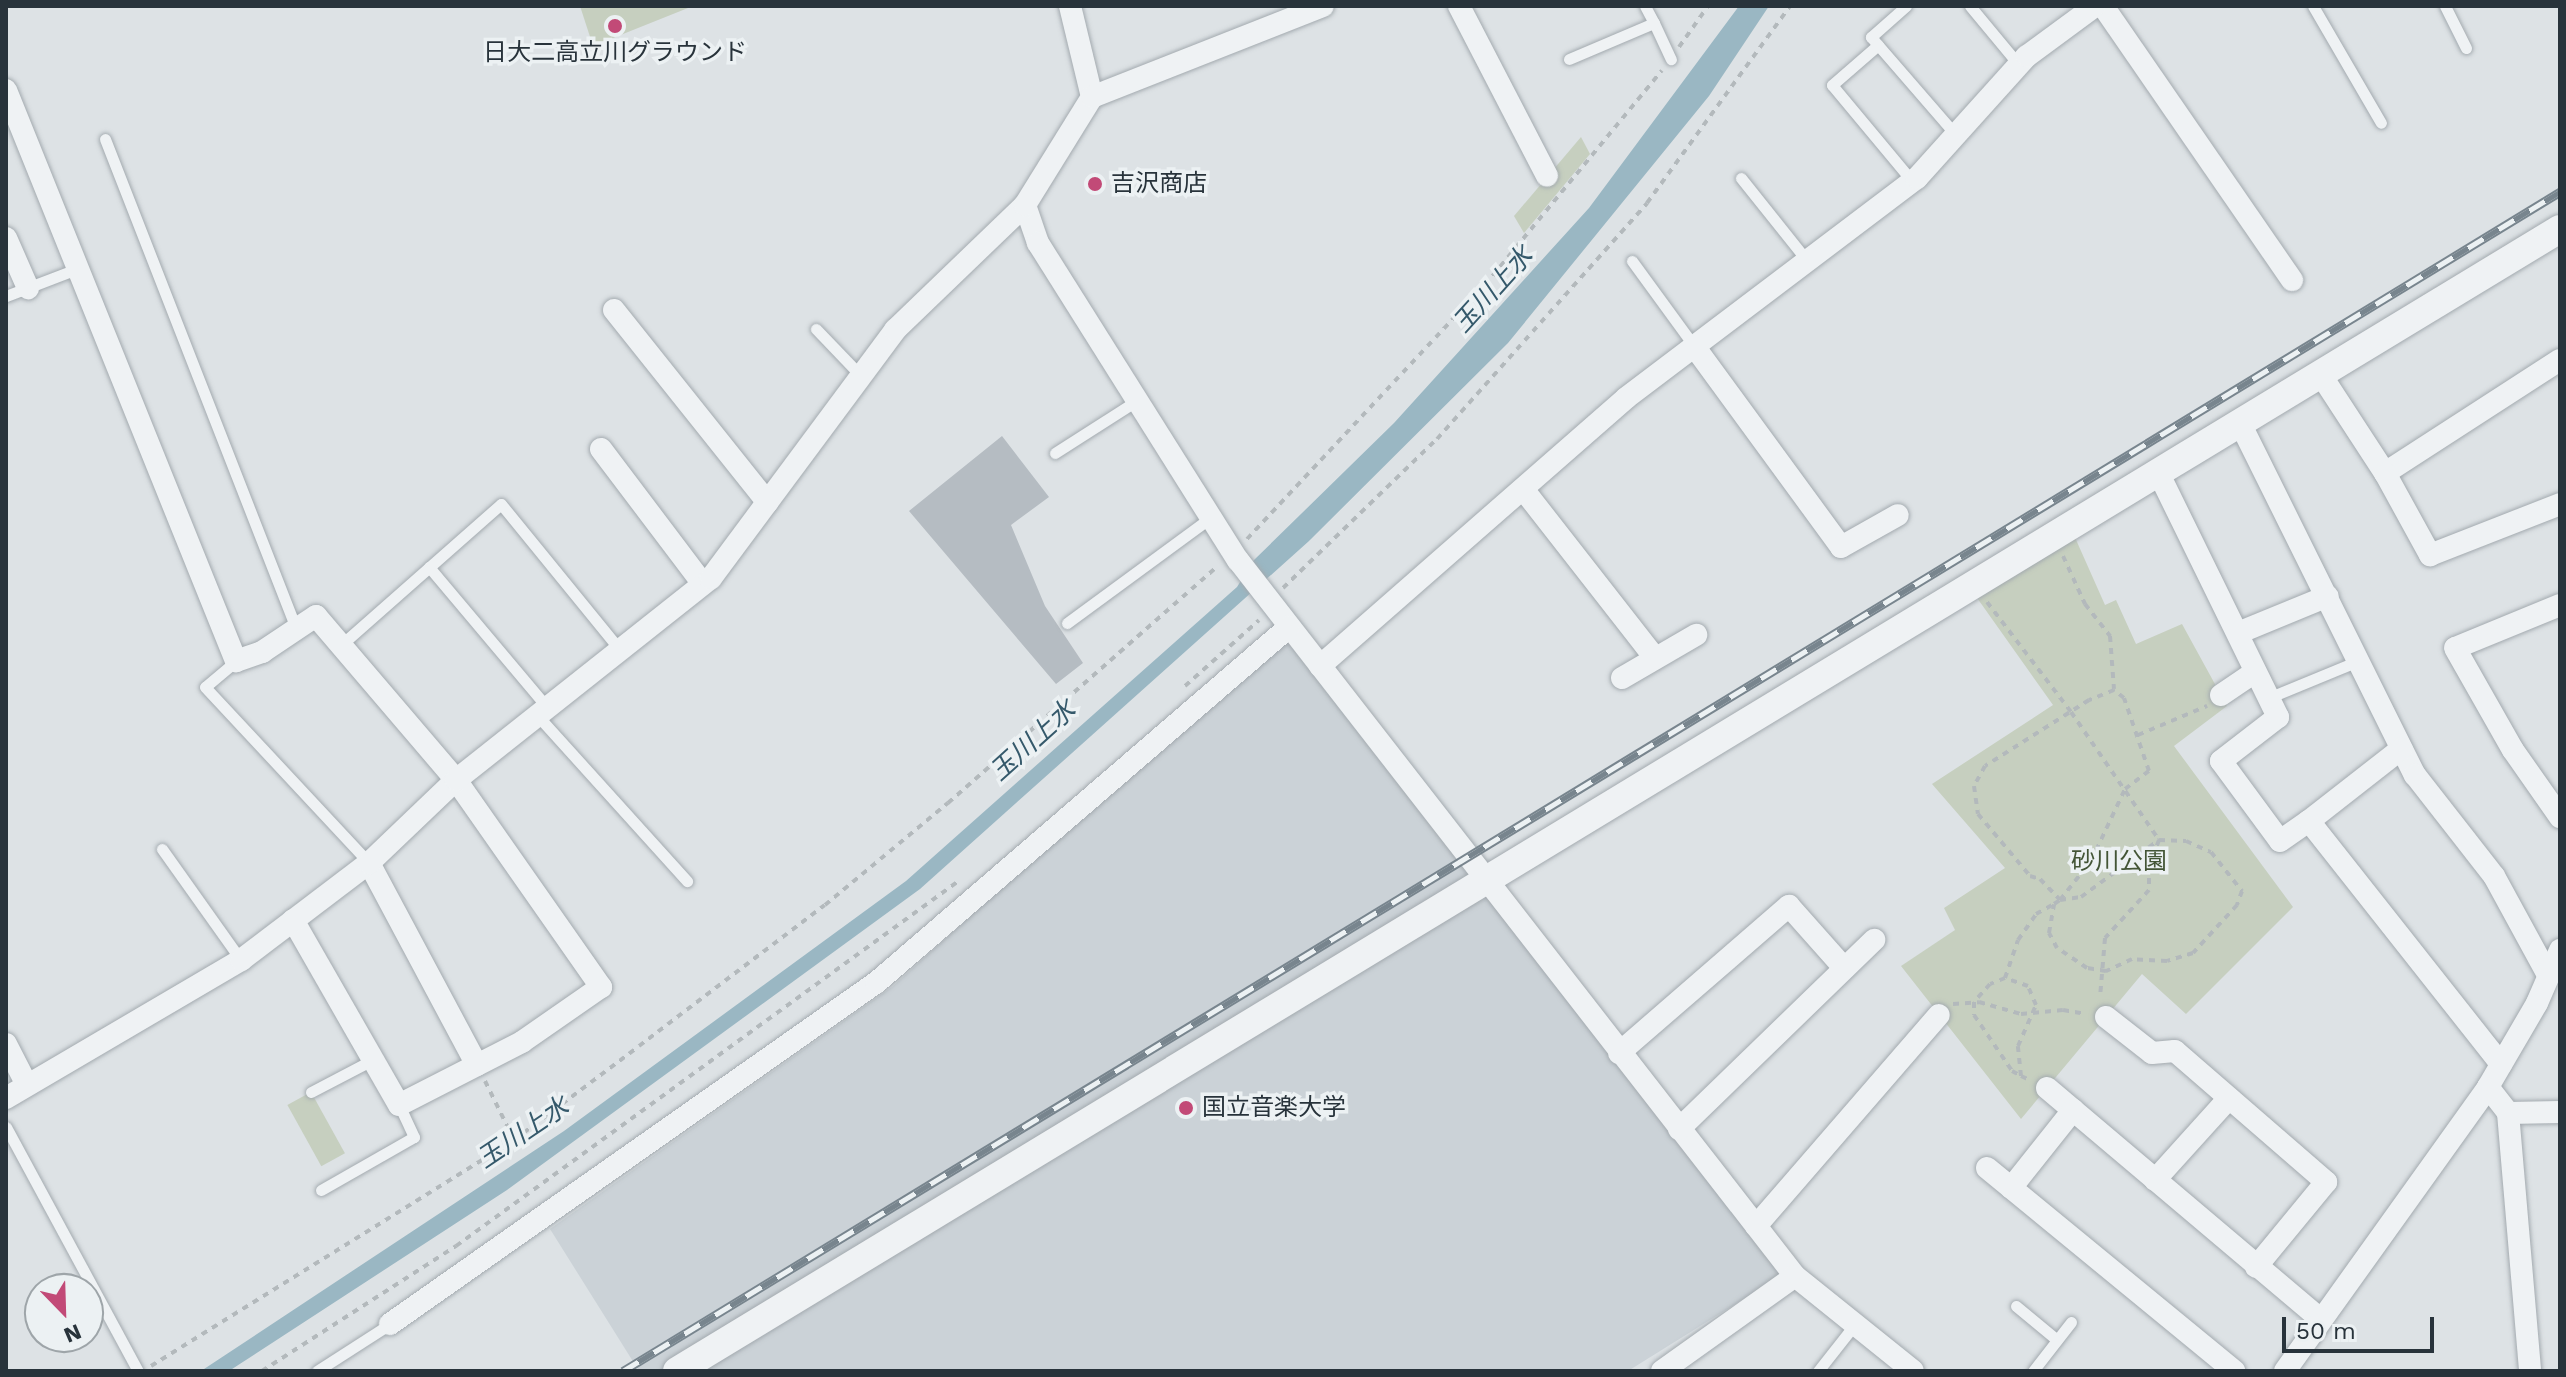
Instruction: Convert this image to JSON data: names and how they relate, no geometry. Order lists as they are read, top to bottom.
{
  "water": ["玉川上水"],
  "parks": ["砂川公園"],
  "places": ["日大二高立川グラウンド", "吉沢商店", "国立音楽大学"],
  "scale_bar": "50 m",
  "north": "bottom right"
}
